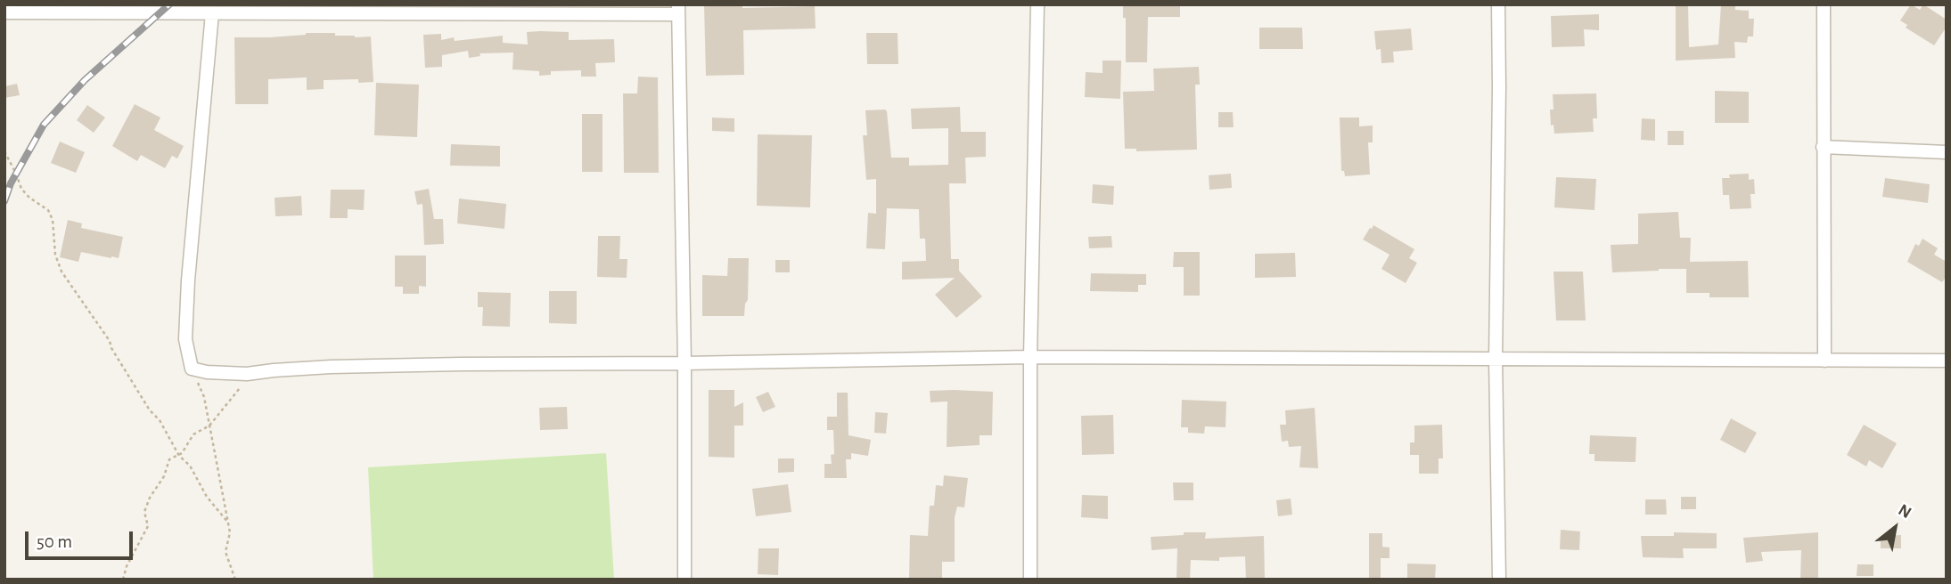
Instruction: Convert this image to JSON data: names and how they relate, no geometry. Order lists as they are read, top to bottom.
{
  "scale_bar": "50 m",
  "north": "top right"
}
